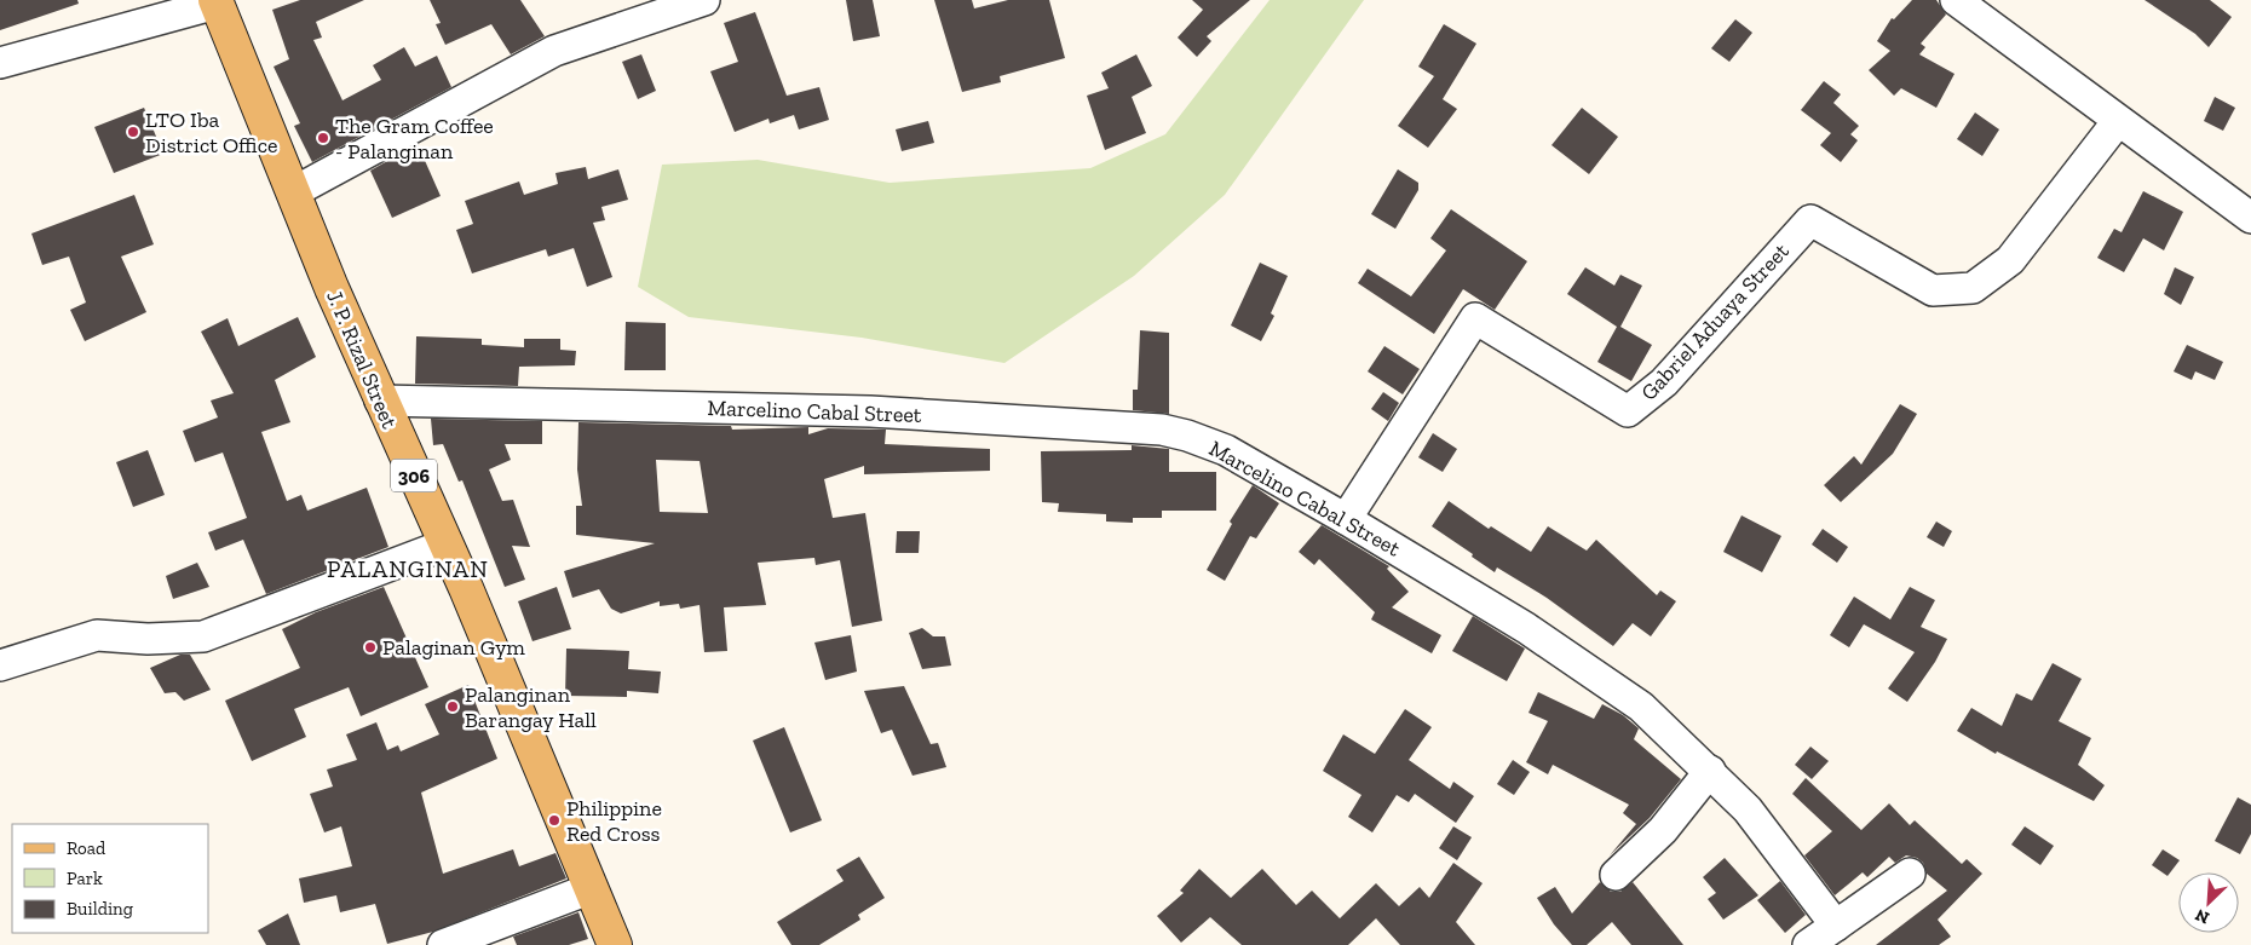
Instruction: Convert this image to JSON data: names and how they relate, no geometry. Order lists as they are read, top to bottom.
{
  "streets": {
    "main road": ["J. P. Rizal Street", "306"],
    "street": ["Gabriel Aduaya Street", "Marcelino Cabal Street"]
  },
  "crossings": [
    ["Gabriel Aduaya Street", "Marcelino Cabal Street"],
    ["J. P. Rizal Street", "Marcelino Cabal Street"]
  ],
  "districts": ["PALANGINAN"],
  "places": [
    "LTO Iba District Office",
    "The Gram Coffee - Palanginan",
    "Palaginan Gym",
    "Palanginan Barangay Hall",
    "Philippine Red Cross"
  ],
  "legend": ["Road", "Park", "Building"],
  "north": "bottom left"
}
